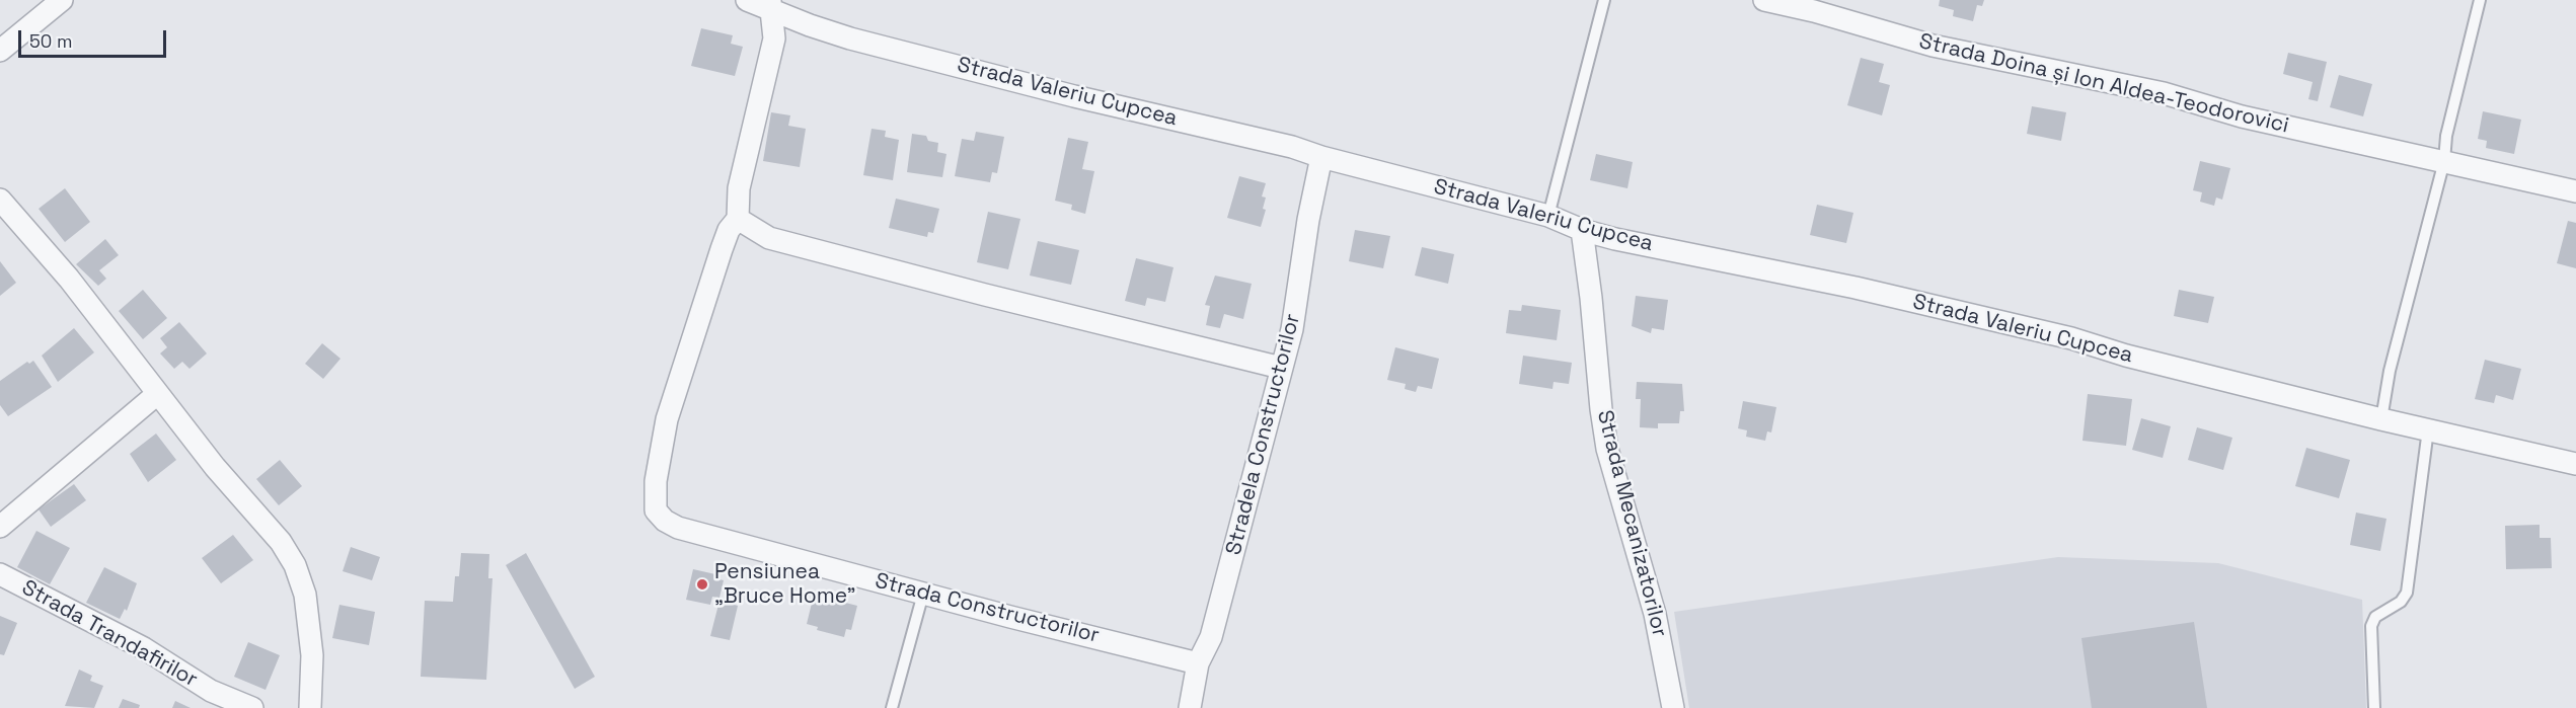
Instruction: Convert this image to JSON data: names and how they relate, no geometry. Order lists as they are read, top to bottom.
{
  "streets": {
    "street": [
      "Strada Doina și Ion Aldea-Teodorovici",
      "Strada Valeriu Cupcea",
      "Stradela Constructorilor",
      "Strada Mecanizatorilor",
      "Strada Constructorilor",
      "Strada Trandafirilor"
    ]
  },
  "crossings": [
    ["Strada Valeriu Cupcea", "Stradela Constructorilor"],
    ["Strada Valeriu Cupcea", "Strada Mecanizatorilor"],
    ["Strada Valeriu Cupcea", "Strada Constructorilor"],
    ["Stradela Constructorilor", "Strada Constructorilor"]
  ],
  "places": ["Pensiunea „Bruce Home”"],
  "scale_bar": "50 m"
}
